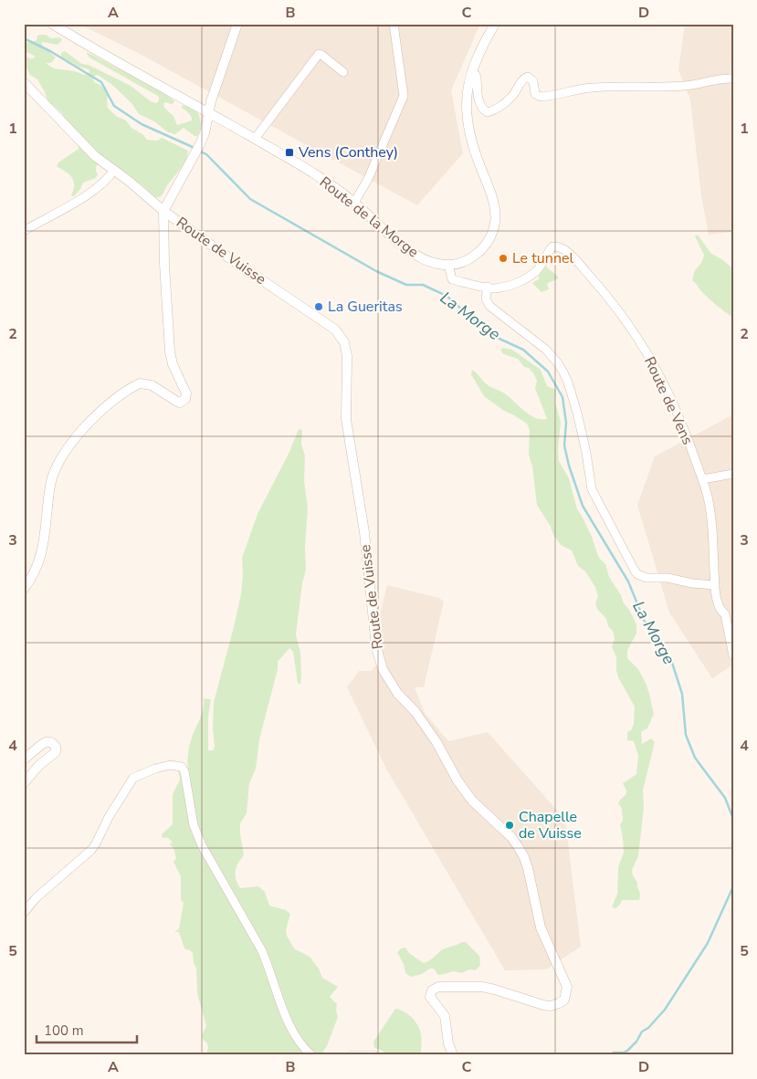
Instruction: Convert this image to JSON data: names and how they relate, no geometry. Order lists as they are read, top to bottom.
{
  "streets": {
    "street": ["Route de la Morge", "Route de Vuisse", "Route de Vens"]
  },
  "water": ["La Morge"],
  "places": {
    "transit": ["Vens (Conthey)"],
    "other": ["Le tunnel", "La Gueritas", "Chapelle de Vuisse"]
  },
  "scale_bar": "100 m",
  "grid": {
    "columns": [
      "A",
      "B",
      "C",
      "D"
    ],
    "rows": [
      "1",
      "2",
      "3",
      "4",
      "5"
    ]
  }
}
